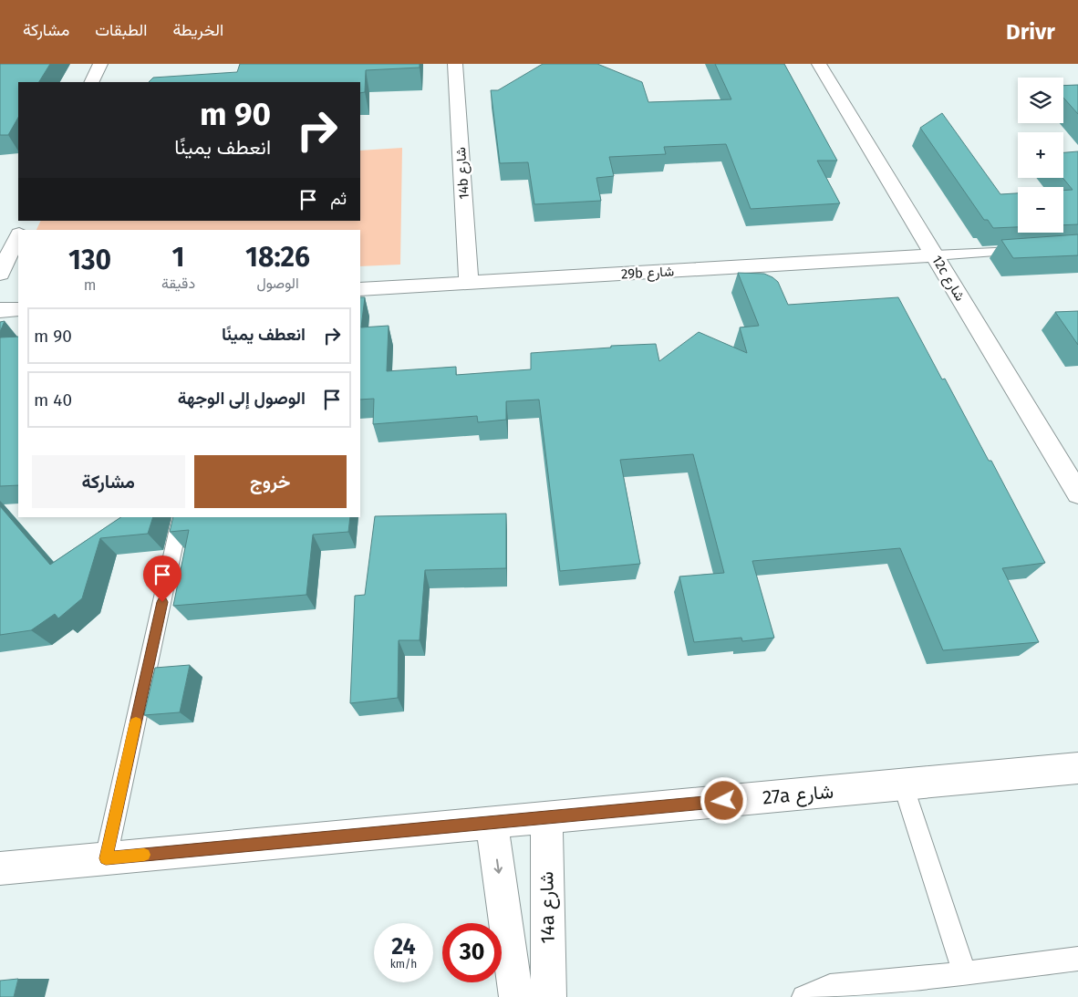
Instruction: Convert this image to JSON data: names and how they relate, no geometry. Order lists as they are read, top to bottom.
{
  "streets": {
    "street": [
      "14b شارع",
      "29b شارع",
      "12c شارع",
      "27a شارع",
      "14a شارع"
    ]
  },
  "crossings": [
    ["14b شارع", "29b شارع"],
    ["29b شارع", "12c شارع"],
    ["27a شارع", "14a شارع"]
  ],
  "page": {
    "header": "Drivr",
    "nav": ["الخريطة", "الطبقات", "مشاركة"],
    "map_buttons": ["+", "−"],
    "turn": ["90 m", "انعطف يمينًا"],
    "then": "ثم",
    "eta": [
      "18:26",
      "الوصول",
      "1",
      "دقيقة",
      "130",
      "m"
    ],
    "list": [
      {
        "name": "انعطف يمينًا",
        "value": "90 m"
      },
      {
        "name": "الوصول إلى الوجهة",
        "value": "40 m"
      }
    ],
    "buttons": ["خروج", "مشاركة"],
    "speed": "24 km/h",
    "limit": "30"
  }
}
